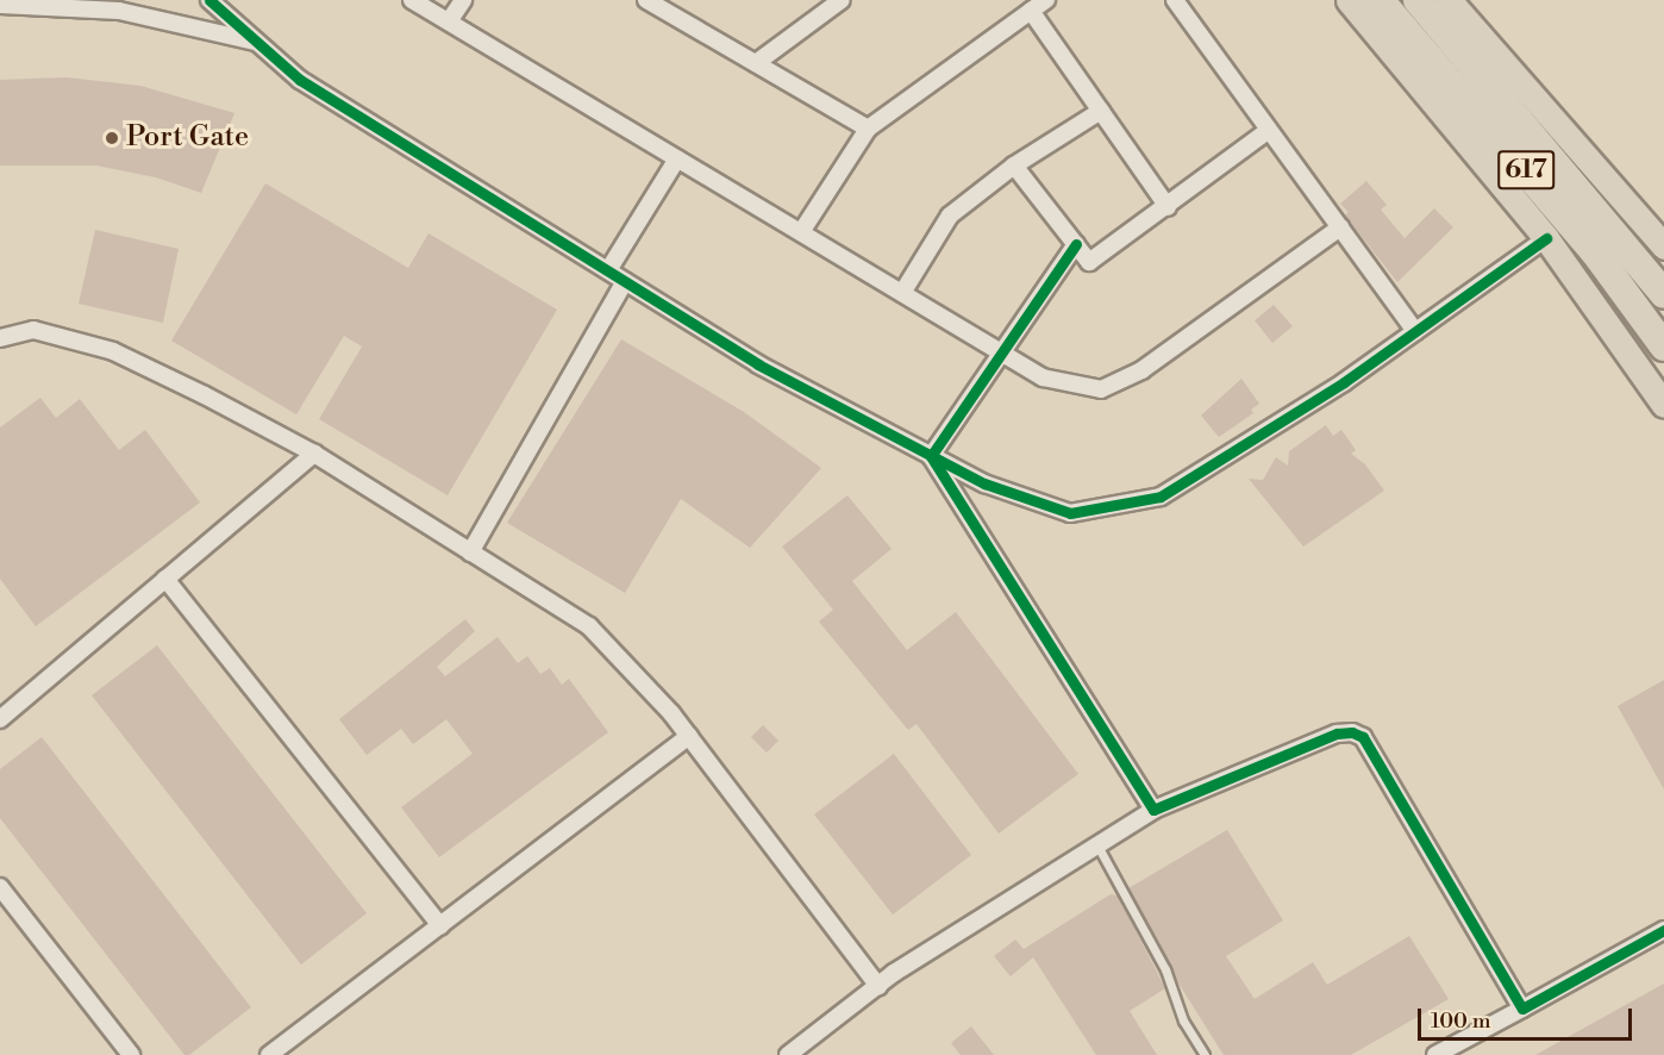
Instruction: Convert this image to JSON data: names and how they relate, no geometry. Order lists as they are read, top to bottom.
{
  "streets": {
    "highway": ["617"]
  },
  "places": ["Port Gate"],
  "scale_bar": "100 m"
}
